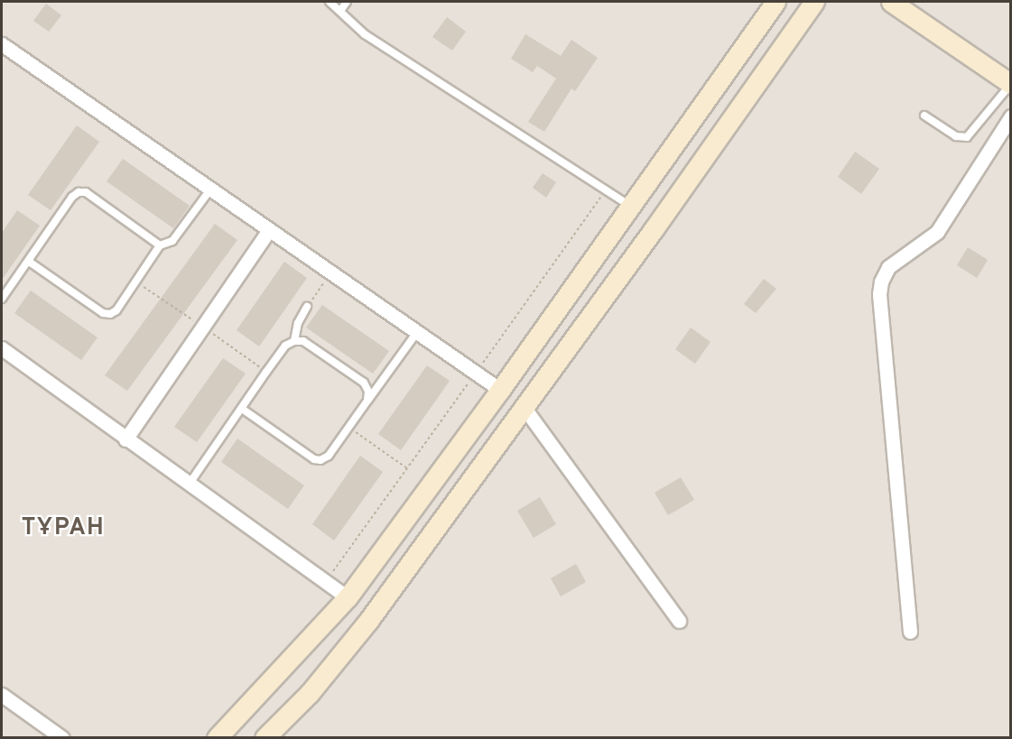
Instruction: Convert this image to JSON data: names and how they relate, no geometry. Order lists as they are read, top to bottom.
{
  "districts": ["ТҰРАН"]
}
